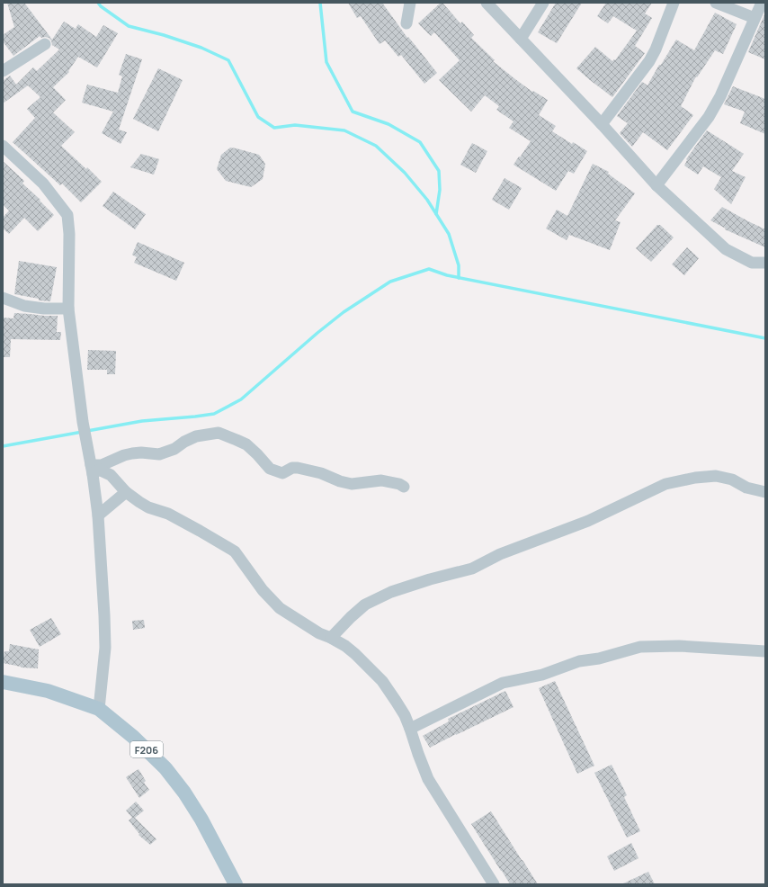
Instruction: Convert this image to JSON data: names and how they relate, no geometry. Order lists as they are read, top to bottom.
{
  "streets": {
    "main road": ["F206"]
  }
}
